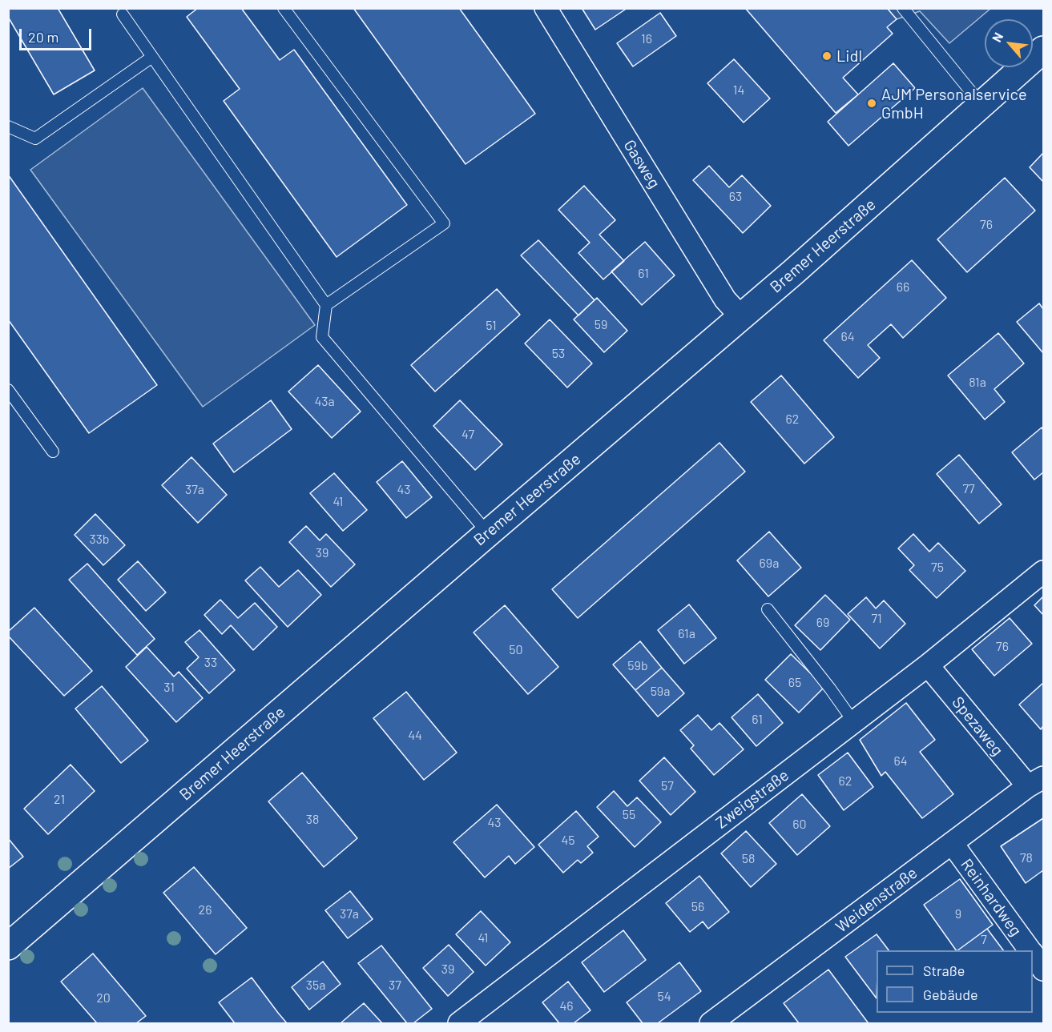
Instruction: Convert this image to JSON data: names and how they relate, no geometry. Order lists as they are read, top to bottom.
{
  "streets": {
    "street": [
      "Gasweg",
      "Bremer Heerstraße",
      "Spezaweg",
      "Zweigstraße",
      "Reinhardweg",
      "Weidenstraße"
    ]
  },
  "crossings": [
    ["Gasweg", "Bremer Heerstraße"],
    ["Spezaweg", "Zweigstraße"],
    ["Spezaweg", "Weidenstraße"],
    ["Reinhardweg", "Weidenstraße"]
  ],
  "places": ["Lidl", "AJM Personalservice GmbH"],
  "house_numbers": [
    "16",
    "14",
    "63",
    "76",
    "61",
    "66",
    "59",
    "51",
    "64",
    "53",
    "81a",
    "43a",
    "62",
    "47",
    "77",
    "37a",
    "43",
    "41",
    "33b",
    "39",
    "69a",
    "75",
    "71",
    "69",
    "61a",
    "76",
    "50",
    "33",
    "59b",
    "65",
    "31",
    "59a",
    "61",
    "44",
    "64",
    "62",
    "57",
    "21",
    "55",
    "38",
    "43",
    "60",
    "45",
    "78",
    "58",
    "56",
    "26",
    "37a",
    "9",
    "41",
    "7",
    "39",
    "35a",
    "37",
    "54",
    "20",
    "46"
  ],
  "legend": ["Straße", "Gebäude"],
  "scale_bar": "20 m",
  "north": "top left"
}
